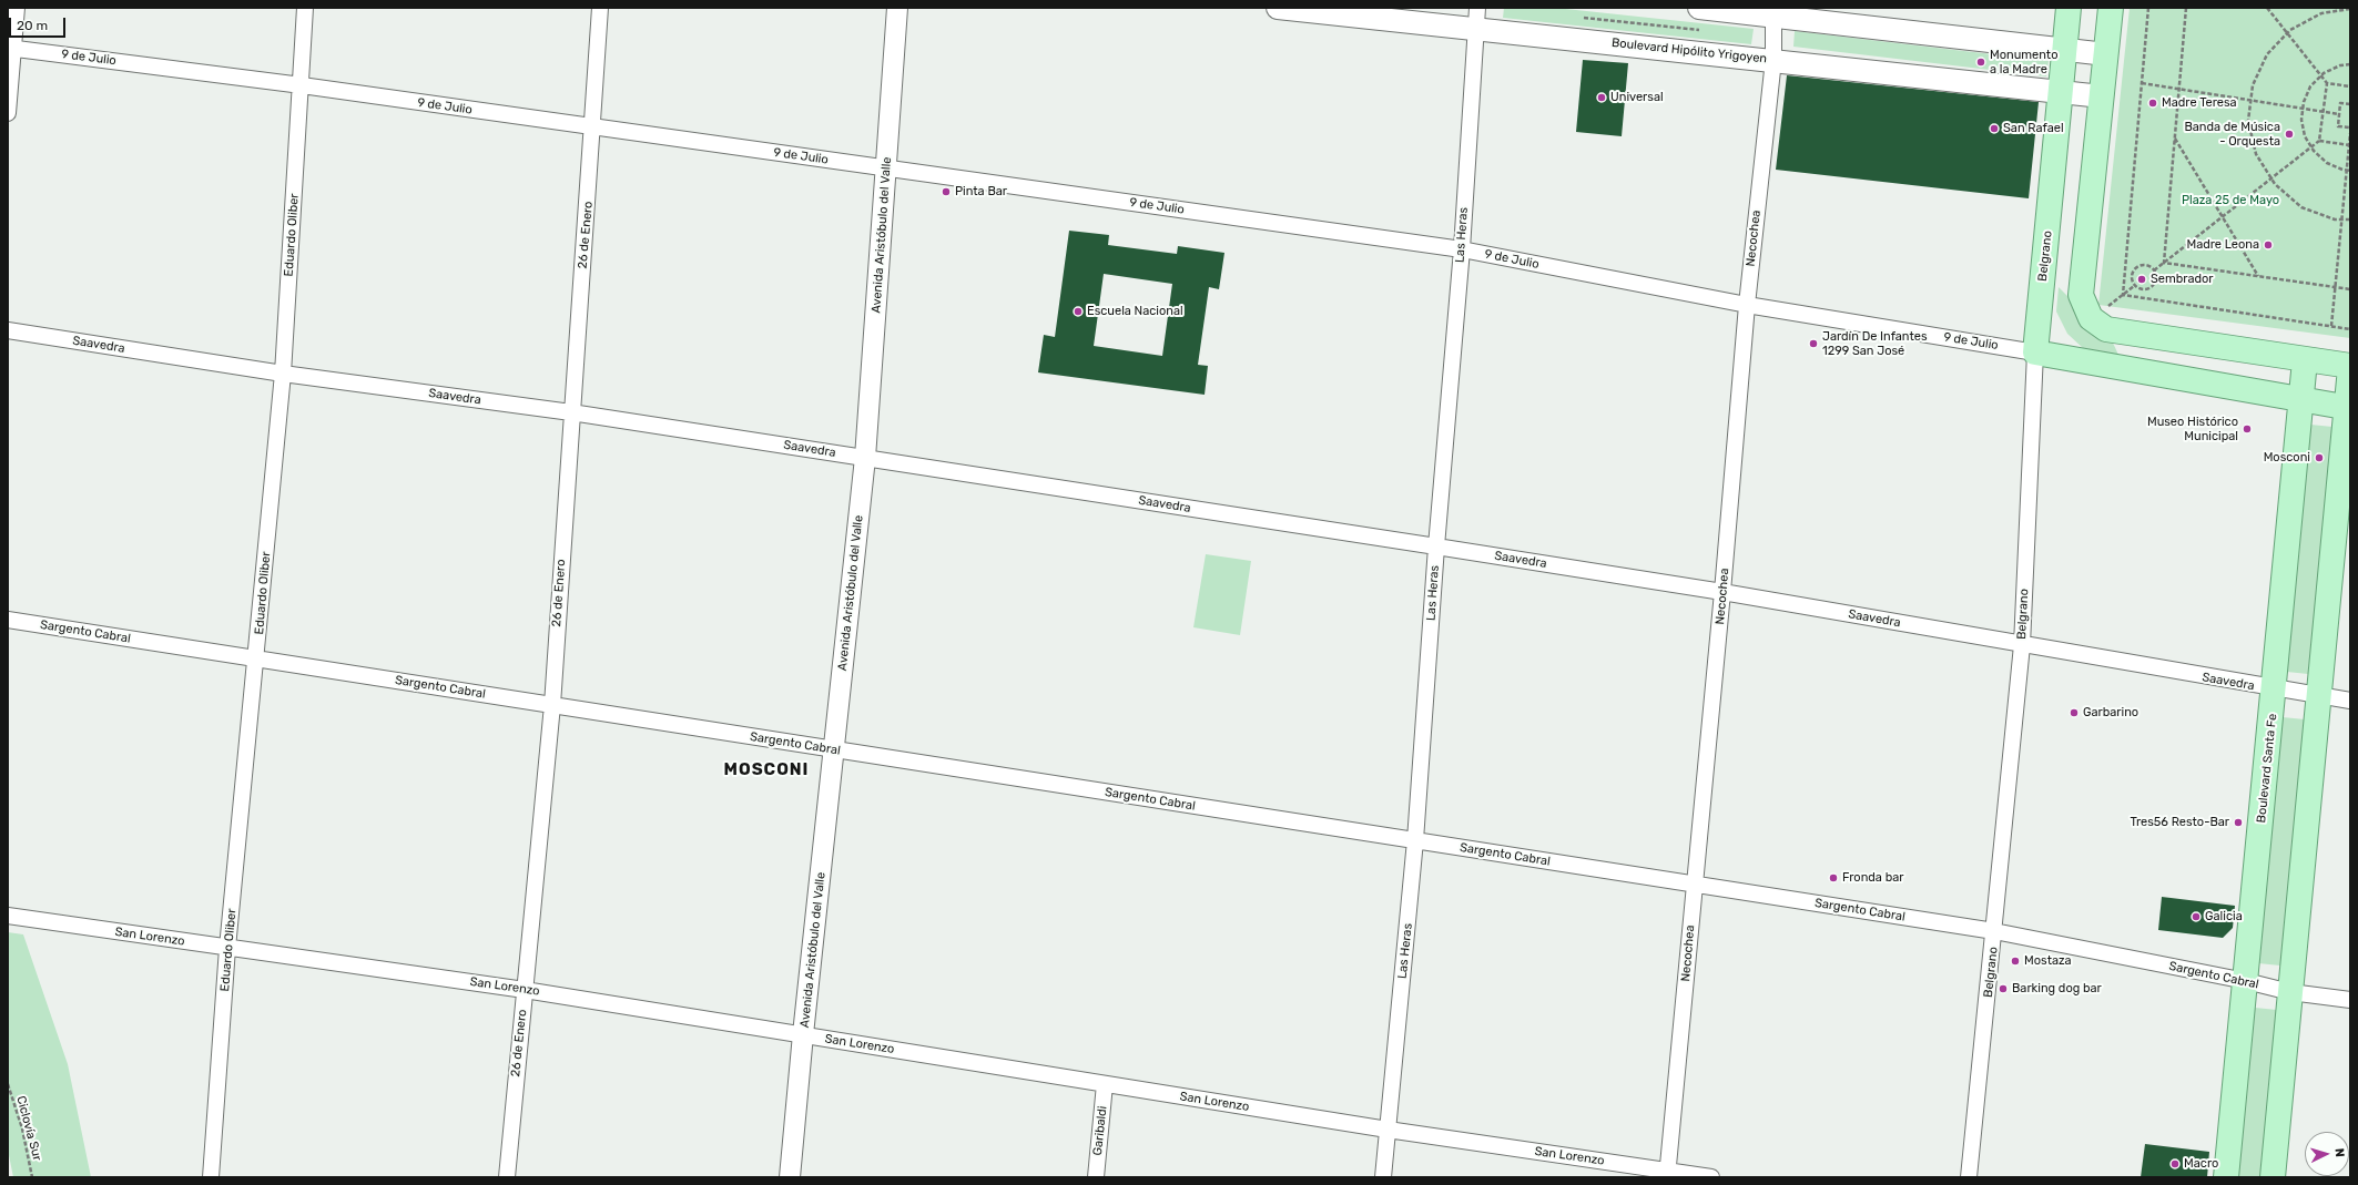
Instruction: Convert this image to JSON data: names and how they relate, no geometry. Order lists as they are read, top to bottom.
{
  "streets": {
    "main road": [
      "Boulevard Hipólito Yrigoyen",
      "9 de Julio",
      "Belgrano",
      "Boulevard Santa Fe"
    ],
    "street": [
      "Eduardo Oliber",
      "26 de Enero",
      "Avenida Aristóbulo del Valle",
      "Las Heras",
      "Necochea",
      "Saavedra",
      "Sargento Cabral",
      "San Lorenzo",
      "Garibaldi"
    ],
    "path": ["Ciclovía Sur"]
  },
  "crossings": [
    ["Boulevard Hipólito Yrigoyen", "Las Heras"],
    ["Boulevard Hipólito Yrigoyen", "Necochea"],
    ["Boulevard Hipólito Yrigoyen", "Belgrano"],
    ["9 de Julio", "Eduardo Oliber"],
    ["9 de Julio", "26 de Enero"],
    ["9 de Julio", "Avenida Aristóbulo del Valle"],
    ["9 de Julio", "Las Heras"],
    ["9 de Julio", "Necochea"],
    ["9 de Julio", "Belgrano"],
    ["9 de Julio", "Boulevard Santa Fe"],
    ["Eduardo Oliber", "Saavedra"],
    ["Eduardo Oliber", "Sargento Cabral"],
    ["Eduardo Oliber", "San Lorenzo"],
    ["26 de Enero", "Saavedra"],
    ["26 de Enero", "Sargento Cabral"],
    ["26 de Enero", "San Lorenzo"],
    ["Avenida Aristóbulo del Valle", "Saavedra"],
    ["Avenida Aristóbulo del Valle", "Sargento Cabral"],
    ["Avenida Aristóbulo del Valle", "San Lorenzo"],
    ["Las Heras", "Saavedra"],
    ["Las Heras", "Sargento Cabral"],
    ["Las Heras", "San Lorenzo"],
    ["Necochea", "Saavedra"],
    ["Necochea", "Sargento Cabral"],
    ["Necochea", "San Lorenzo"],
    ["Belgrano", "Saavedra"],
    ["Belgrano", "Sargento Cabral"],
    ["Saavedra", "Boulevard Santa Fe"],
    ["Sargento Cabral", "Boulevard Santa Fe"],
    ["San Lorenzo", "Garibaldi"]
  ],
  "districts": ["MOSCONI"],
  "parks": ["Plaza 25 de Mayo"],
  "places": [
    "Monumento a la Madre",
    "Universal",
    "Madre Teresa",
    "San Rafael",
    "Banda de Música - Orquesta",
    "Pinta Bar",
    "Madre Leona",
    "Sembrador",
    "Escuela Nacional",
    "Jardín De Infantes 1299 San José",
    "Museo Histórico Municipal",
    "Mosconi",
    "Garbarino",
    "Tres56 Resto-Bar",
    "Fronda bar",
    "Galicia",
    "Mostaza",
    "Barking dog bar",
    "Macro"
  ],
  "scale_bar": "20 m",
  "north": "right"
}
